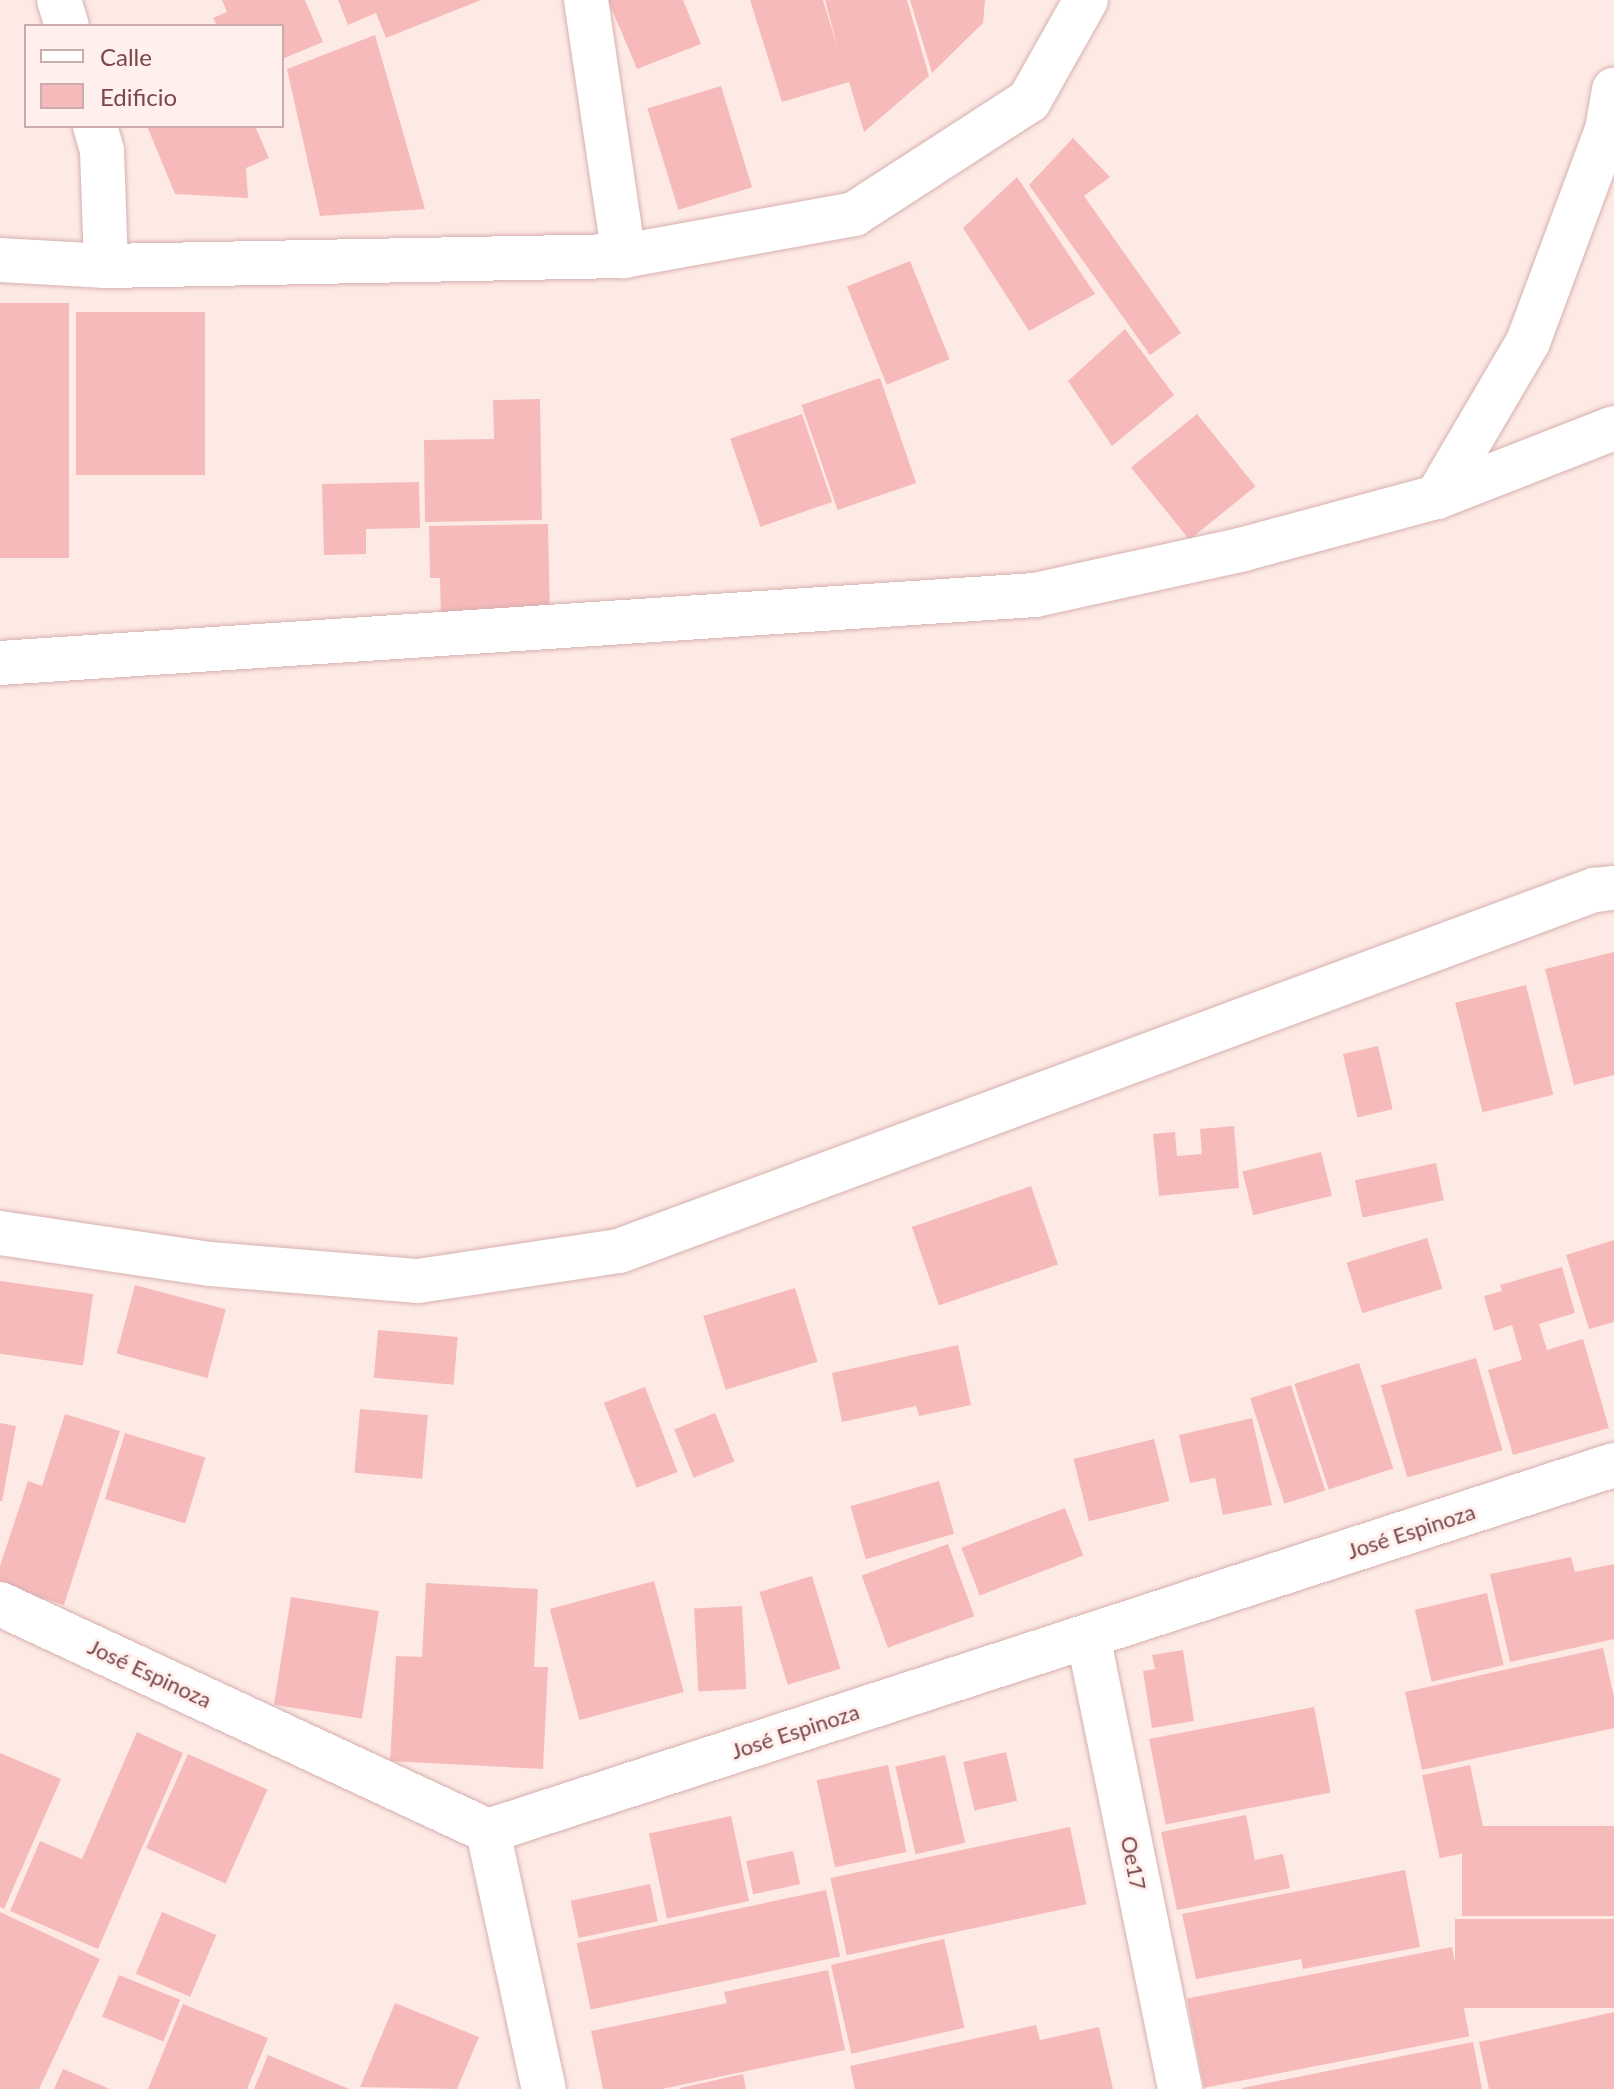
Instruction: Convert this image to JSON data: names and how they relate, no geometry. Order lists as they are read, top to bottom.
{
  "streets": {
    "street": ["José Espinoza", "Oe17"]
  },
  "crossings": [
    ["José Espinoza", "Oe17"]
  ],
  "legend": ["Calle", "Edificio"]
}
